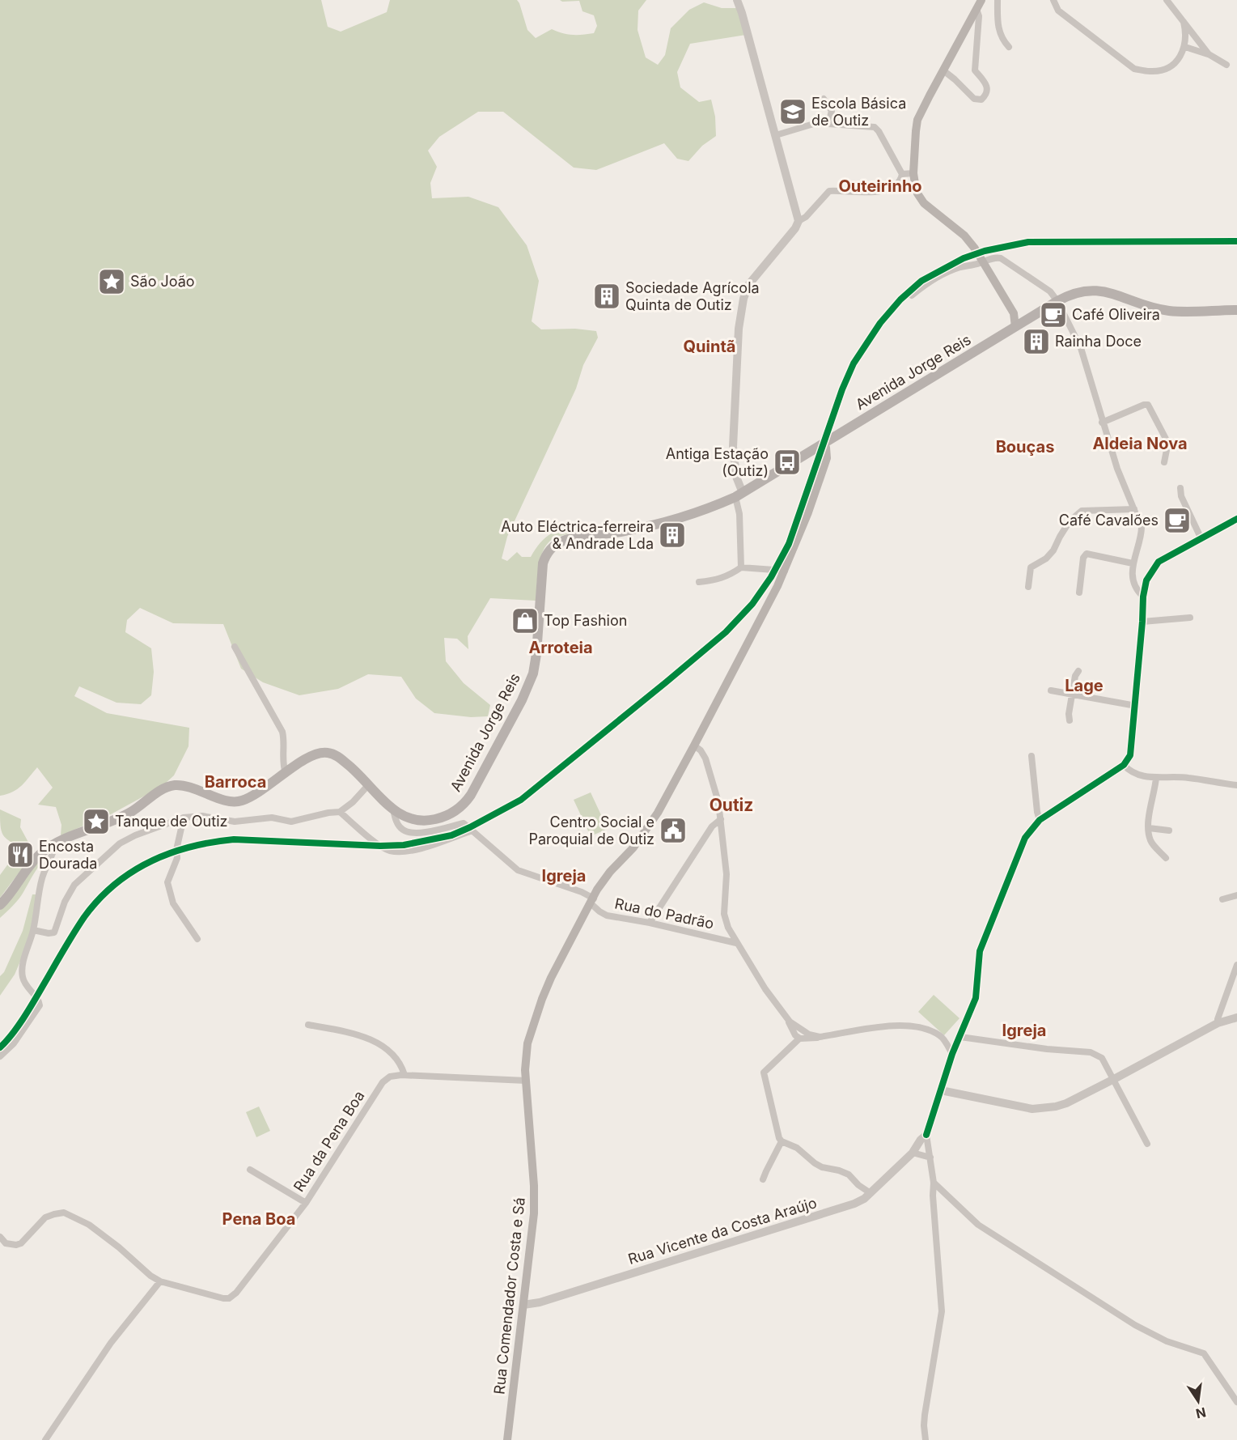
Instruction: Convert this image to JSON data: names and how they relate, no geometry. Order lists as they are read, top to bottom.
{
  "streets": {
    "main road": ["Avenida Jorge Reis", "Rua Comendador Costa e Sá"],
    "street": ["Rua do Padrão", "Rua da Pena Boa", "Rua Vicente da Costa Araújo"]
  },
  "crossings": [
    ["Avenida Jorge Reis", "Rua Comendador Costa e Sá"],
    ["Rua do Padrão", "Rua Comendador Costa e Sá"],
    ["Rua da Pena Boa", "Rua Comendador Costa e Sá"],
    ["Rua Vicente da Costa Araújo", "Rua Comendador Costa e Sá"]
  ],
  "districts": [
    "Outeirinho",
    "Quintã",
    "Aldeia Nova",
    "Bouças",
    "Arroteia",
    "Lage",
    "Barroca",
    "Outiz",
    "Igreja",
    "Igreja",
    "Pena Boa"
  ],
  "places": {
    "school or university": ["Escola Básica de Outiz"],
    "place": ["São João", "Tanque de Outiz"],
    "building": ["Sociedade Agrícola Quinta de Outiz", "Rainha Doce", "Auto Eléctrica-ferreira & Andrade Lda"],
    "cafe": ["Café Oliveira", "Café Cavalões"],
    "bus stop": ["Antiga Estação (Outiz)"],
    "shop": ["Top Fashion"],
    "public building": ["Centro Social e Paroquial de Outiz"],
    "restaurant": ["Encosta Dourada"]
  },
  "north": "bottom"
}
